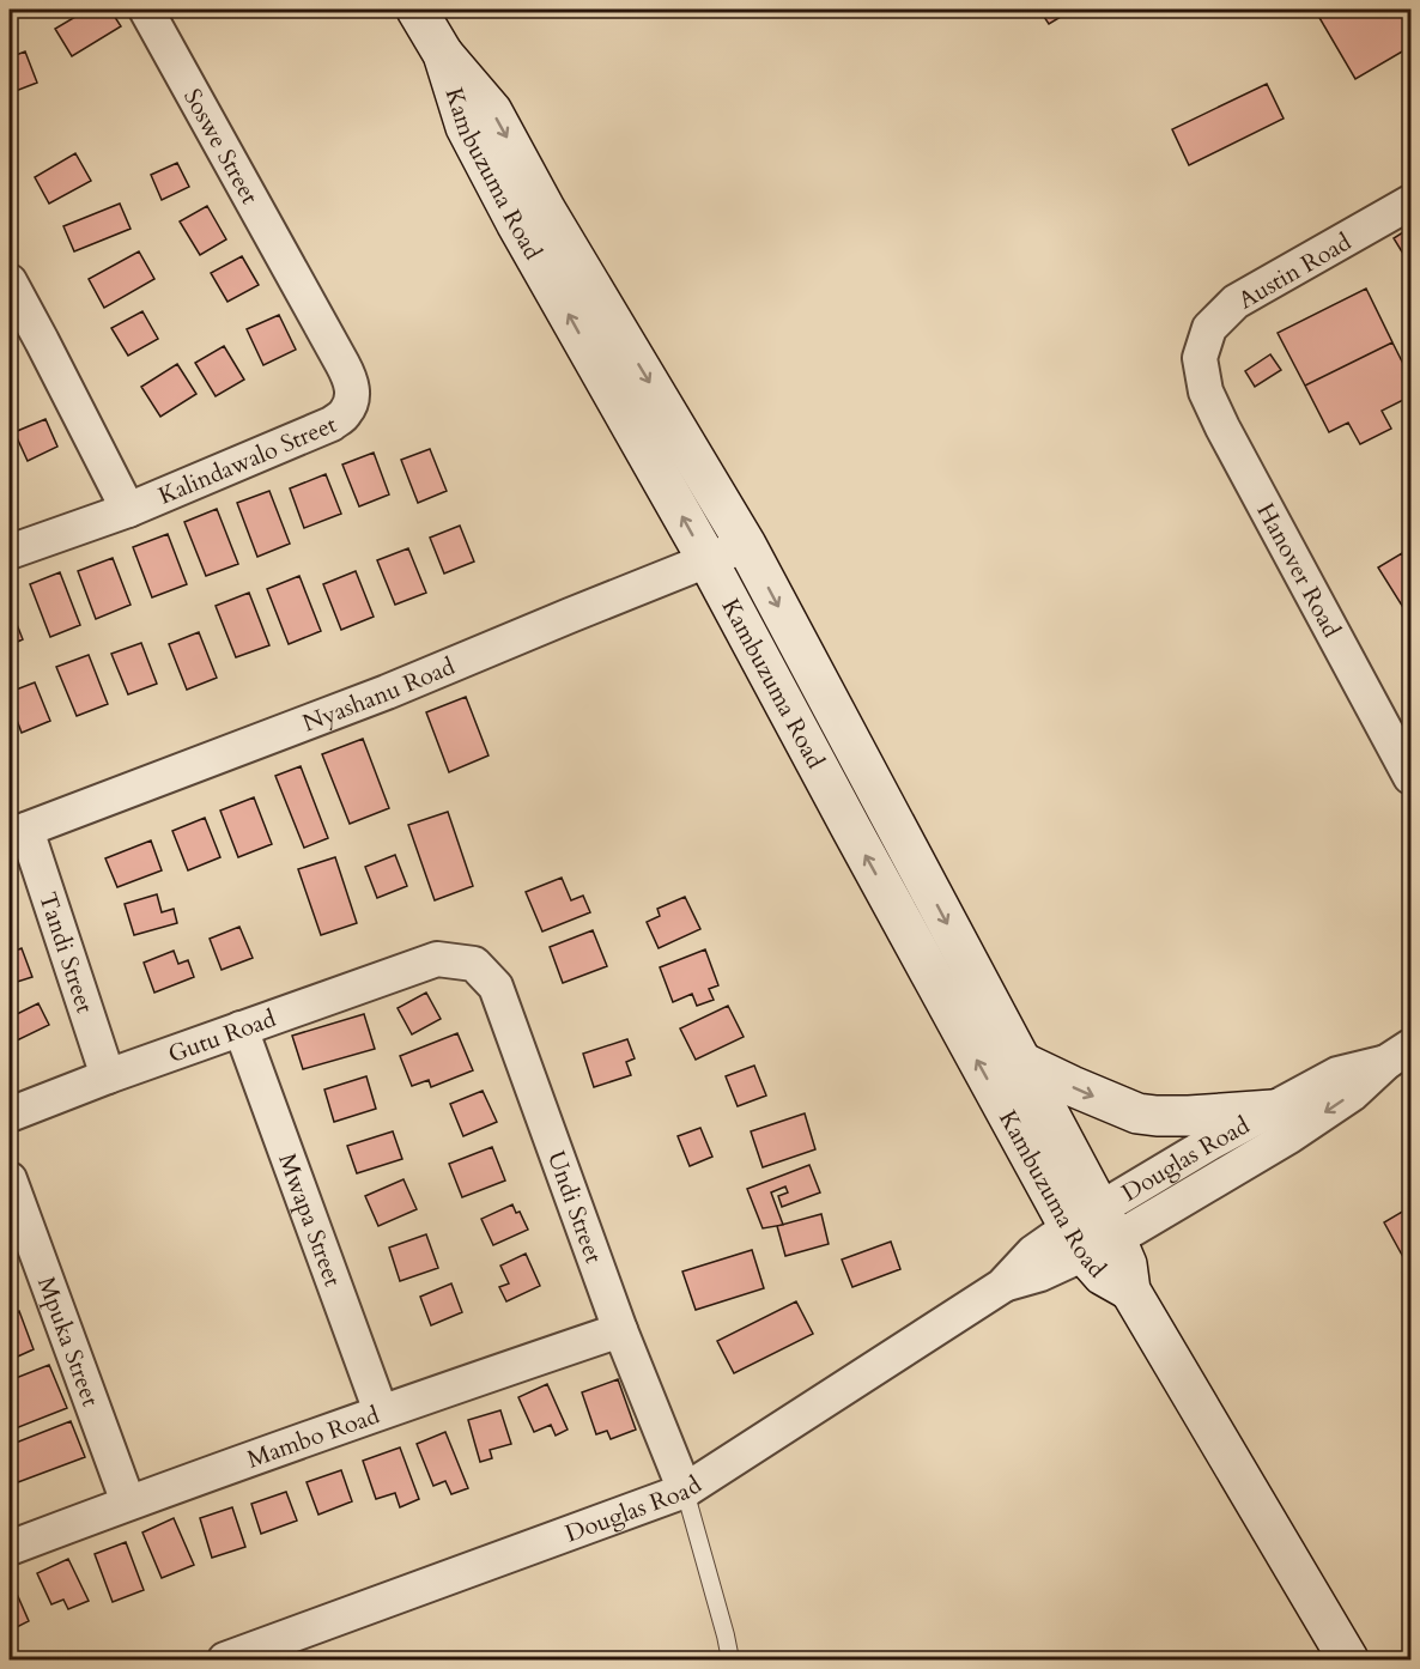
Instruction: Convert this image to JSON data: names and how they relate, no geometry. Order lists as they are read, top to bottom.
{
  "streets": {
    "main road": ["Kambuzuma Road"],
    "street": [
      "Soswe Street",
      "Austin Road",
      "Kalindawalo Street",
      "Hanover Road",
      "Nyashanu Road",
      "Tandi Street",
      "Gutu Road",
      "Douglas Road",
      "Undi Street",
      "Mwapa Street",
      "Mpuka Street",
      "Mambo Road"
    ]
  },
  "crossings": [
    ["Soswe Street", "Kalindawalo Street"],
    ["Kambuzuma Road", "Nyashanu Road"],
    ["Kambuzuma Road", "Douglas Road"],
    ["Austin Road", "Hanover Road"],
    ["Nyashanu Road", "Tandi Street"],
    ["Tandi Street", "Gutu Road"],
    ["Gutu Road", "Undi Street"],
    ["Gutu Road", "Mwapa Street"],
    ["Douglas Road", "Undi Street"],
    ["Undi Street", "Mambo Road"],
    ["Mwapa Street", "Mambo Road"],
    ["Mpuka Street", "Mambo Road"]
  ]
}
